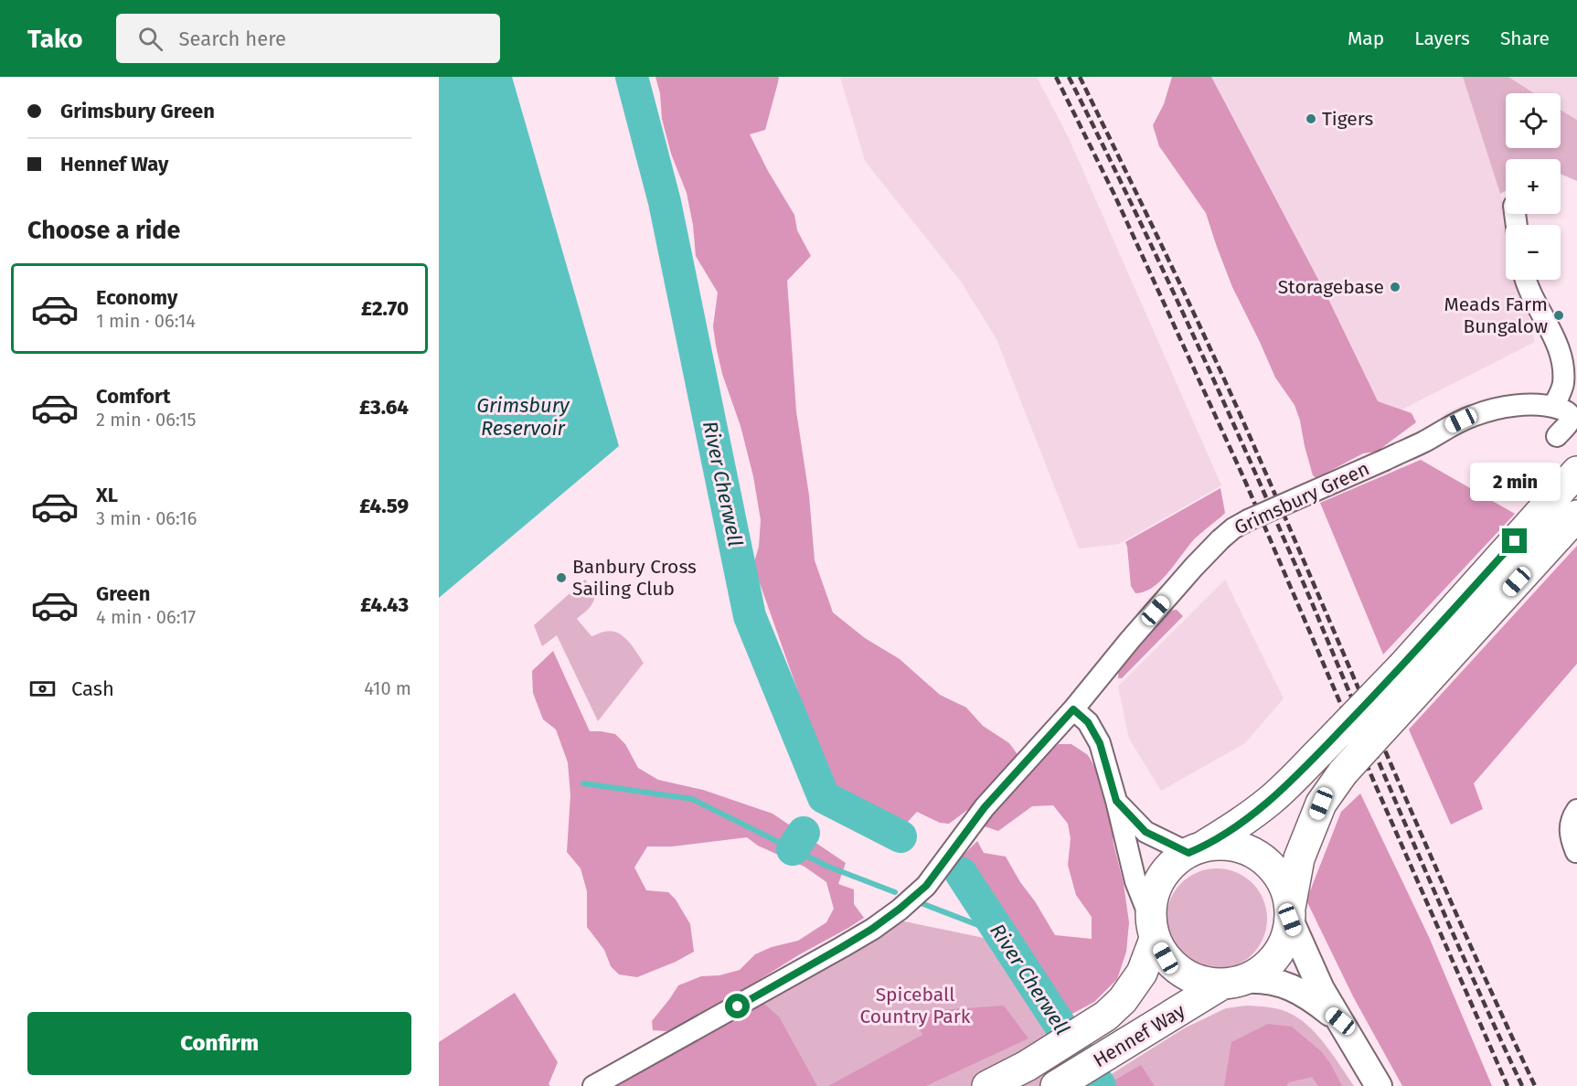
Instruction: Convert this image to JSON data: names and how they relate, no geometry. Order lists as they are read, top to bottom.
{
  "streets": {
    "highway": ["Hennef Way"],
    "street": ["Grimsbury Green"]
  },
  "water": ["Grimsbury Reservoir", "River Cherwell"],
  "parks": ["Spiceball Country Park"],
  "places": [
    "Tigers",
    "Storagebase",
    "Meads Farm Bungalow",
    "Banbury Cross Sailing Club"
  ],
  "page": {
    "header": "Tako",
    "search": "Search here",
    "nav": ["Map", "Layers", "Share"],
    "banner": ["Grimsbury Green", "Hennef Way"],
    "map_buttons": ["+", "−"],
    "heading": "Choose a ride",
    "list": [
      {
        "name": "Economy",
        "note": "1 min · 06:14",
        "value": "£2.70"
      },
      {
        "name": "Comfort",
        "note": "2 min · 06:15",
        "value": "£3.64"
      },
      {
        "name": "XL",
        "note": "3 min · 06:16",
        "value": "£4.59"
      },
      {
        "name": "Green",
        "note": "4 min · 06:17",
        "value": "£4.43"
      }
    ],
    "bubble": "2 min",
    "pay": ["Cash", "410 m"],
    "buttons": "Confirm"
  }
}
